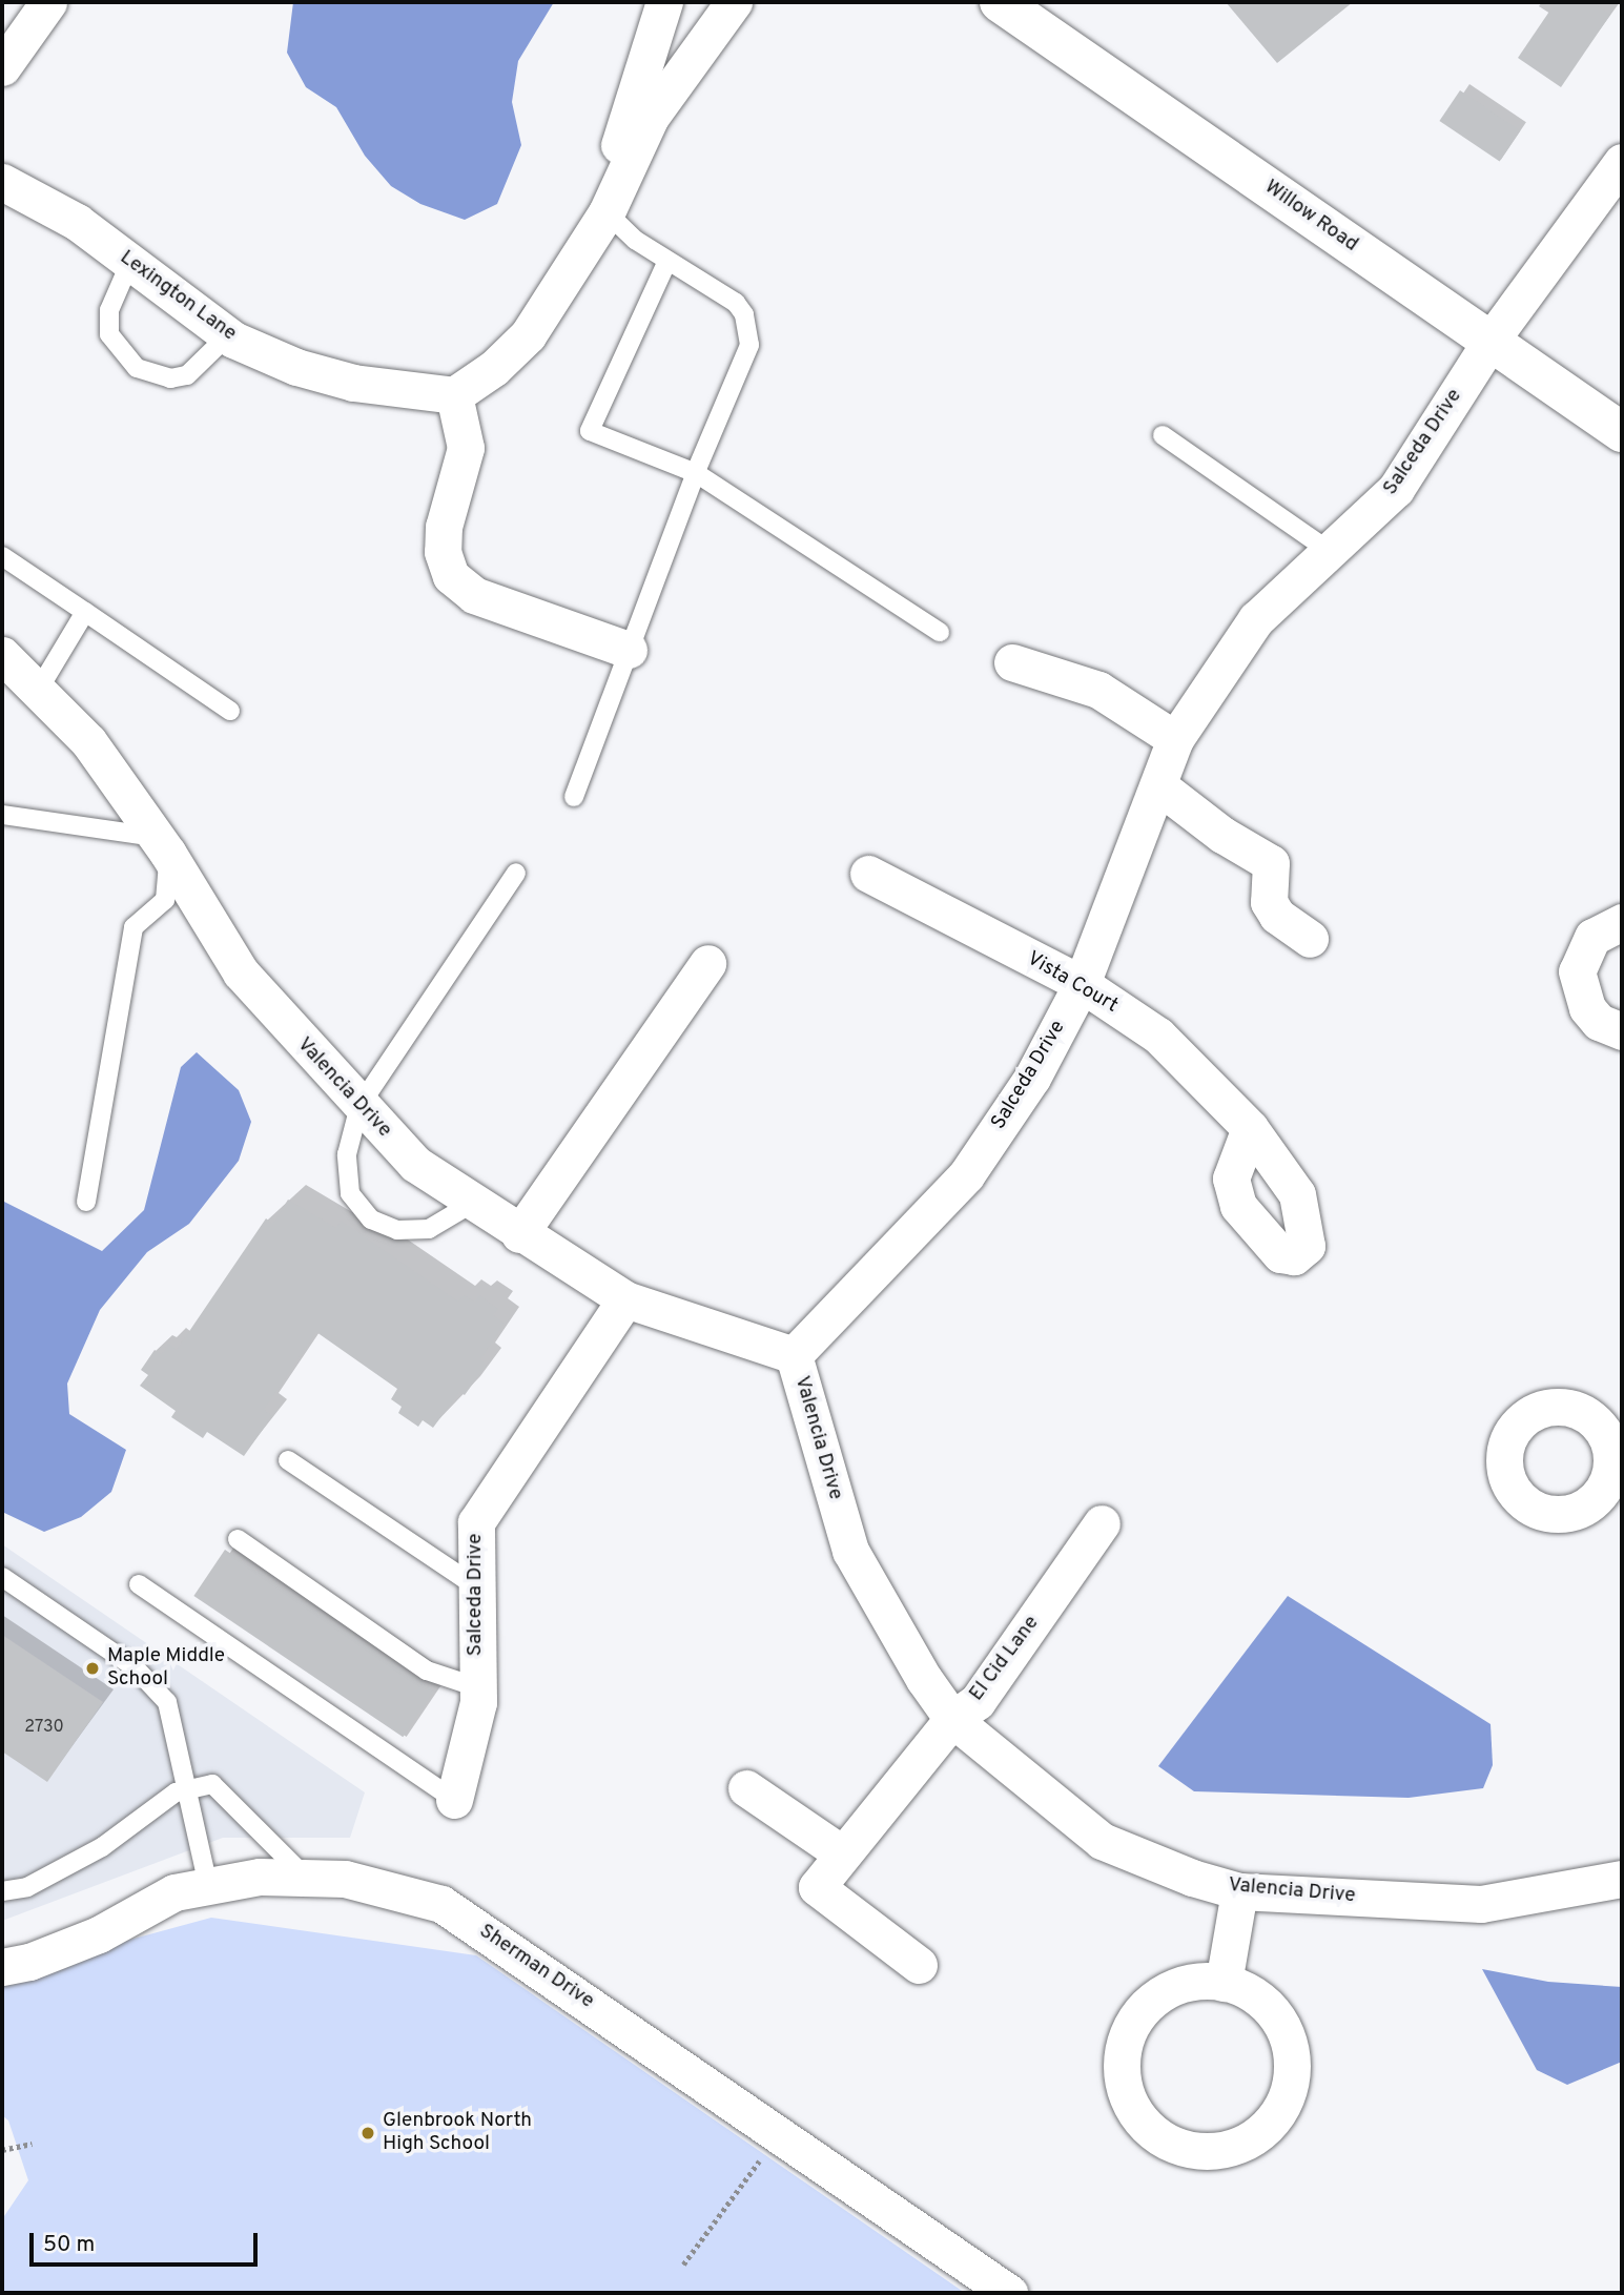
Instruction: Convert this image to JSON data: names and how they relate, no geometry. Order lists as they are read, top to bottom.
{
  "streets": {
    "main road": ["Willow Road"],
    "street": [
      "Lexington Lane",
      "Salceda Drive",
      "Vista Court",
      "Valencia Drive",
      "El Cid Lane",
      "Sherman Drive"
    ]
  },
  "crossings": [
    ["Willow Road", "Salceda Drive"],
    ["Salceda Drive", "Vista Court"],
    ["Salceda Drive", "Valencia Drive"],
    ["Valencia Drive", "El Cid Lane"]
  ],
  "places": ["Maple Middle School", "Glenbrook North High School"],
  "house_numbers": ["2730"],
  "scale_bar": "50 m"
}
